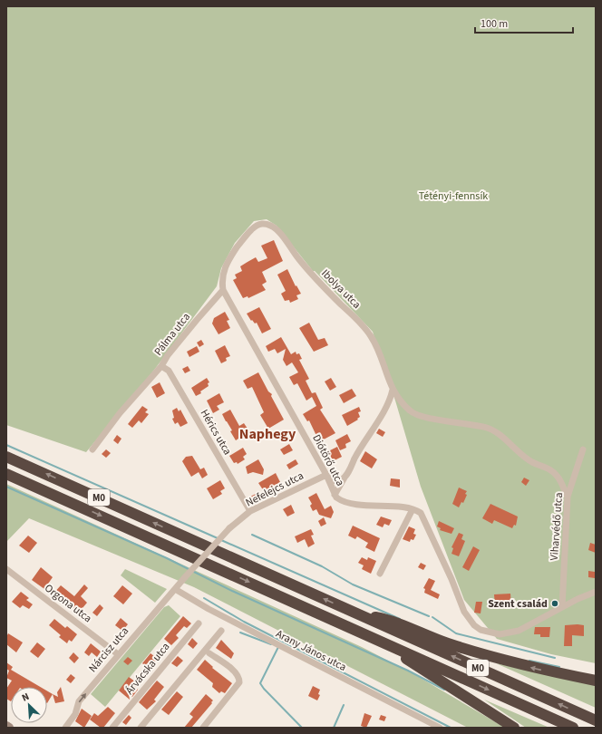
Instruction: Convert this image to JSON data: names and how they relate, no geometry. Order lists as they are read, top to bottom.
{
  "streets": {
    "highway": ["M0"],
    "street": [
      "Ibolya utca",
      "Pálma utca",
      "Hérics utca",
      "Diótörő utca",
      "Nefelejcs utca",
      "Viharvédő utca",
      "Orgona utca",
      "Nárcisz utca",
      "Arany János utca",
      "Árvácska utca"
    ]
  },
  "crossings": [
    ["Ibolya utca", "Pálma utca"],
    ["Ibolya utca", "Diótörő utca"],
    ["Pálma utca", "Hérics utca"],
    ["Pálma utca", "Diótörő utca"],
    ["Hérics utca", "Nefelejcs utca"],
    ["Diótörő utca", "Nefelejcs utca"],
    ["Nefelejcs utca", "Nárcisz utca"],
    ["Nefelejcs utca", "Arany János utca"],
    ["Orgona utca", "Nárcisz utca"],
    ["Nárcisz utca", "Arany János utca"]
  ],
  "one_way": ["Nárcisz utca"],
  "districts": ["Naphegy"],
  "parks": ["Tétényi-fennsík"],
  "places": ["Szent család"],
  "scale_bar": "100 m",
  "north": "top left"
}
